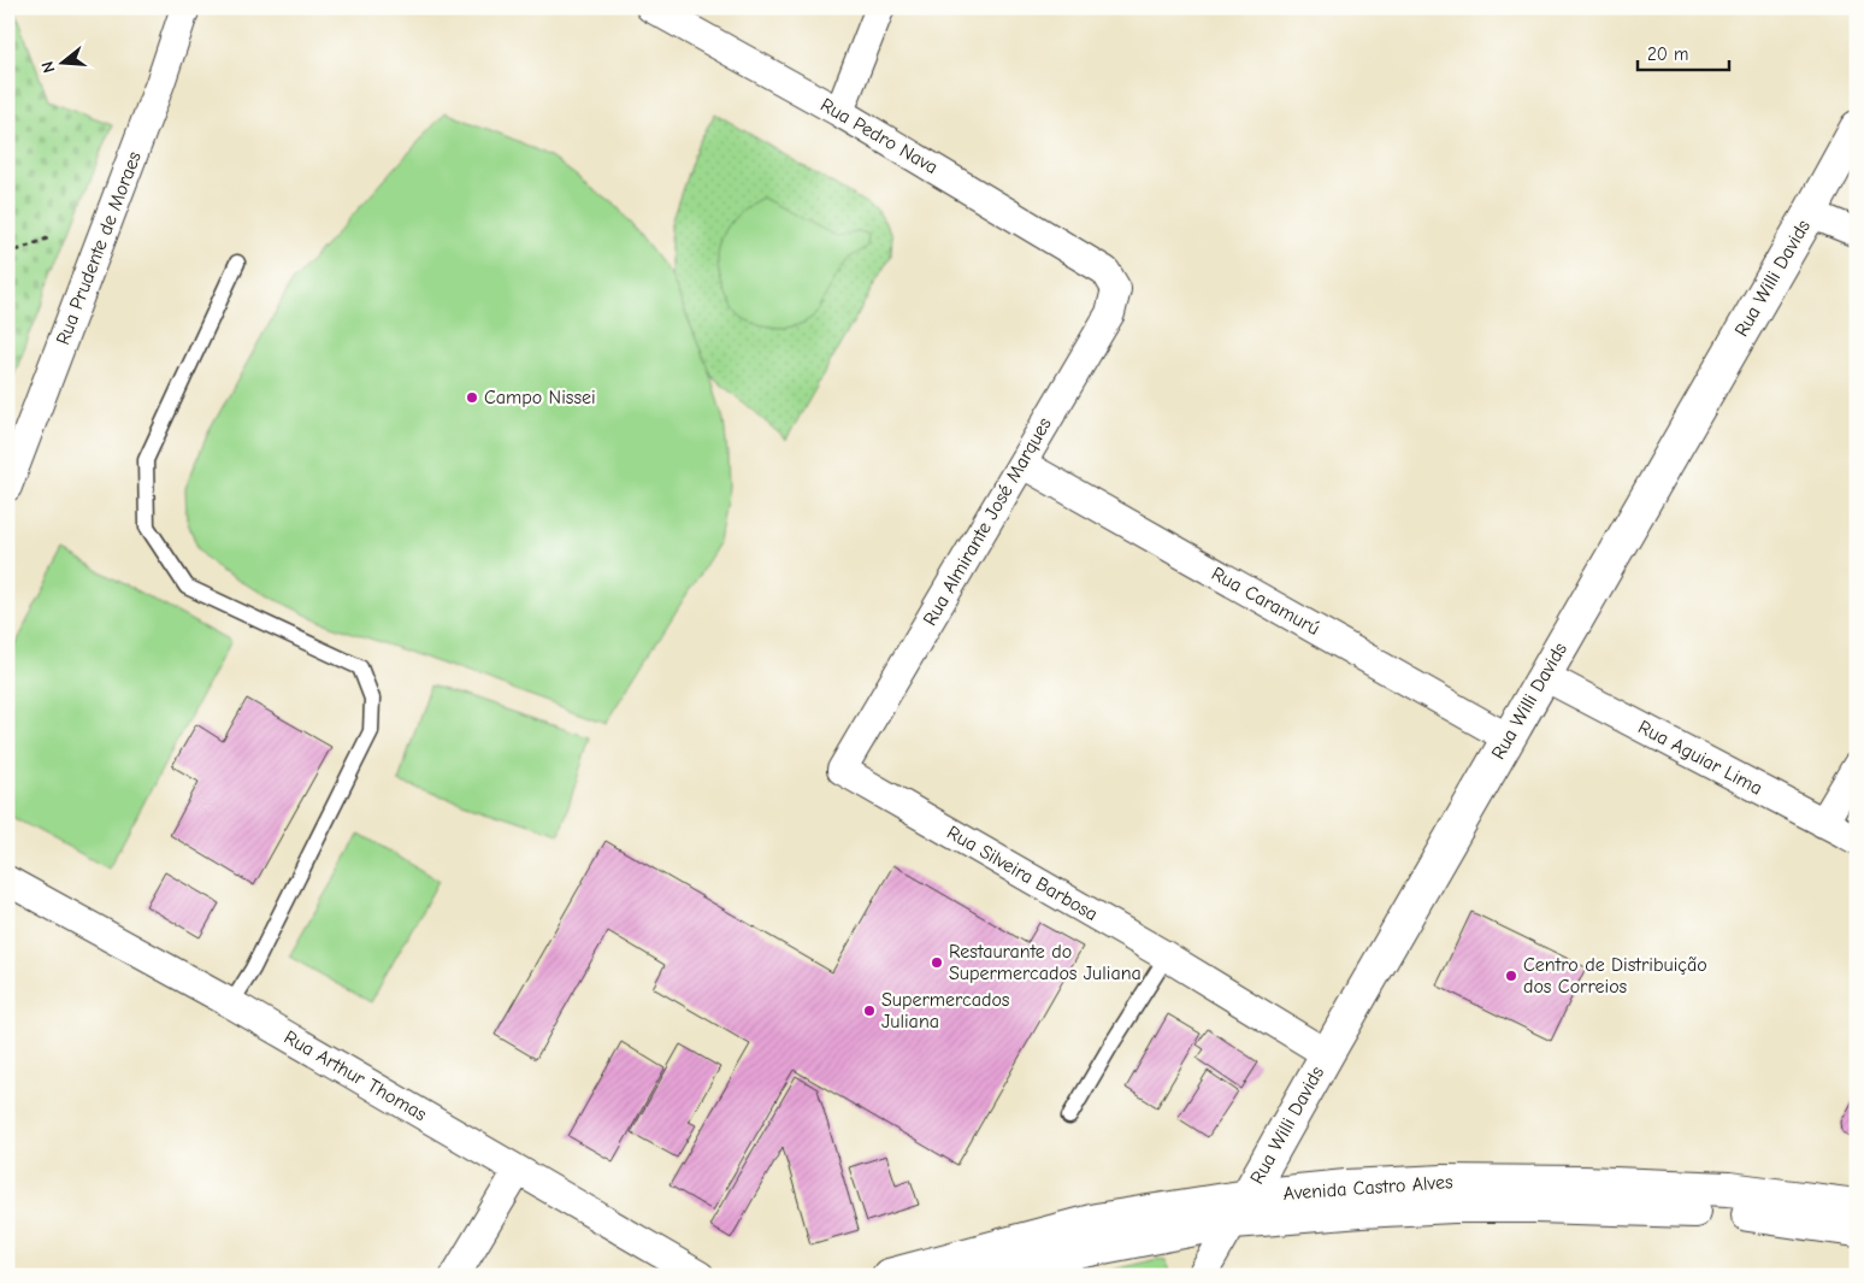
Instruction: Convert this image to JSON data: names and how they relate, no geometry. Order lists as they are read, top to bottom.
{
  "streets": {
    "main road": ["Rua Willi Davids", "Avenida Castro Alves"],
    "street": [
      "Rua Pedro Nava",
      "Rua Prudente de Moraes",
      "Rua Almirante José Marques",
      "Rua Caramurú",
      "Rua Aguiar Lima",
      "Rua Silveira Barbosa",
      "Rua Arthur Thomas"
    ]
  },
  "crossings": [
    ["Rua Pedro Nava", "Rua Almirante José Marques"],
    ["Rua Willi Davids", "Rua Caramurú"],
    ["Rua Willi Davids", "Rua Aguiar Lima"],
    ["Rua Willi Davids", "Rua Silveira Barbosa"],
    ["Rua Willi Davids", "Avenida Castro Alves"],
    ["Rua Almirante José Marques", "Rua Caramurú"],
    ["Rua Almirante José Marques", "Rua Silveira Barbosa"]
  ],
  "places": [
    "Campo Nissei",
    "Restaurante do Supermercados Juliana",
    "Centro de Distribuição dos Correios",
    "Supermercados Juliana"
  ],
  "scale_bar": "20 m",
  "north": "left"
}
